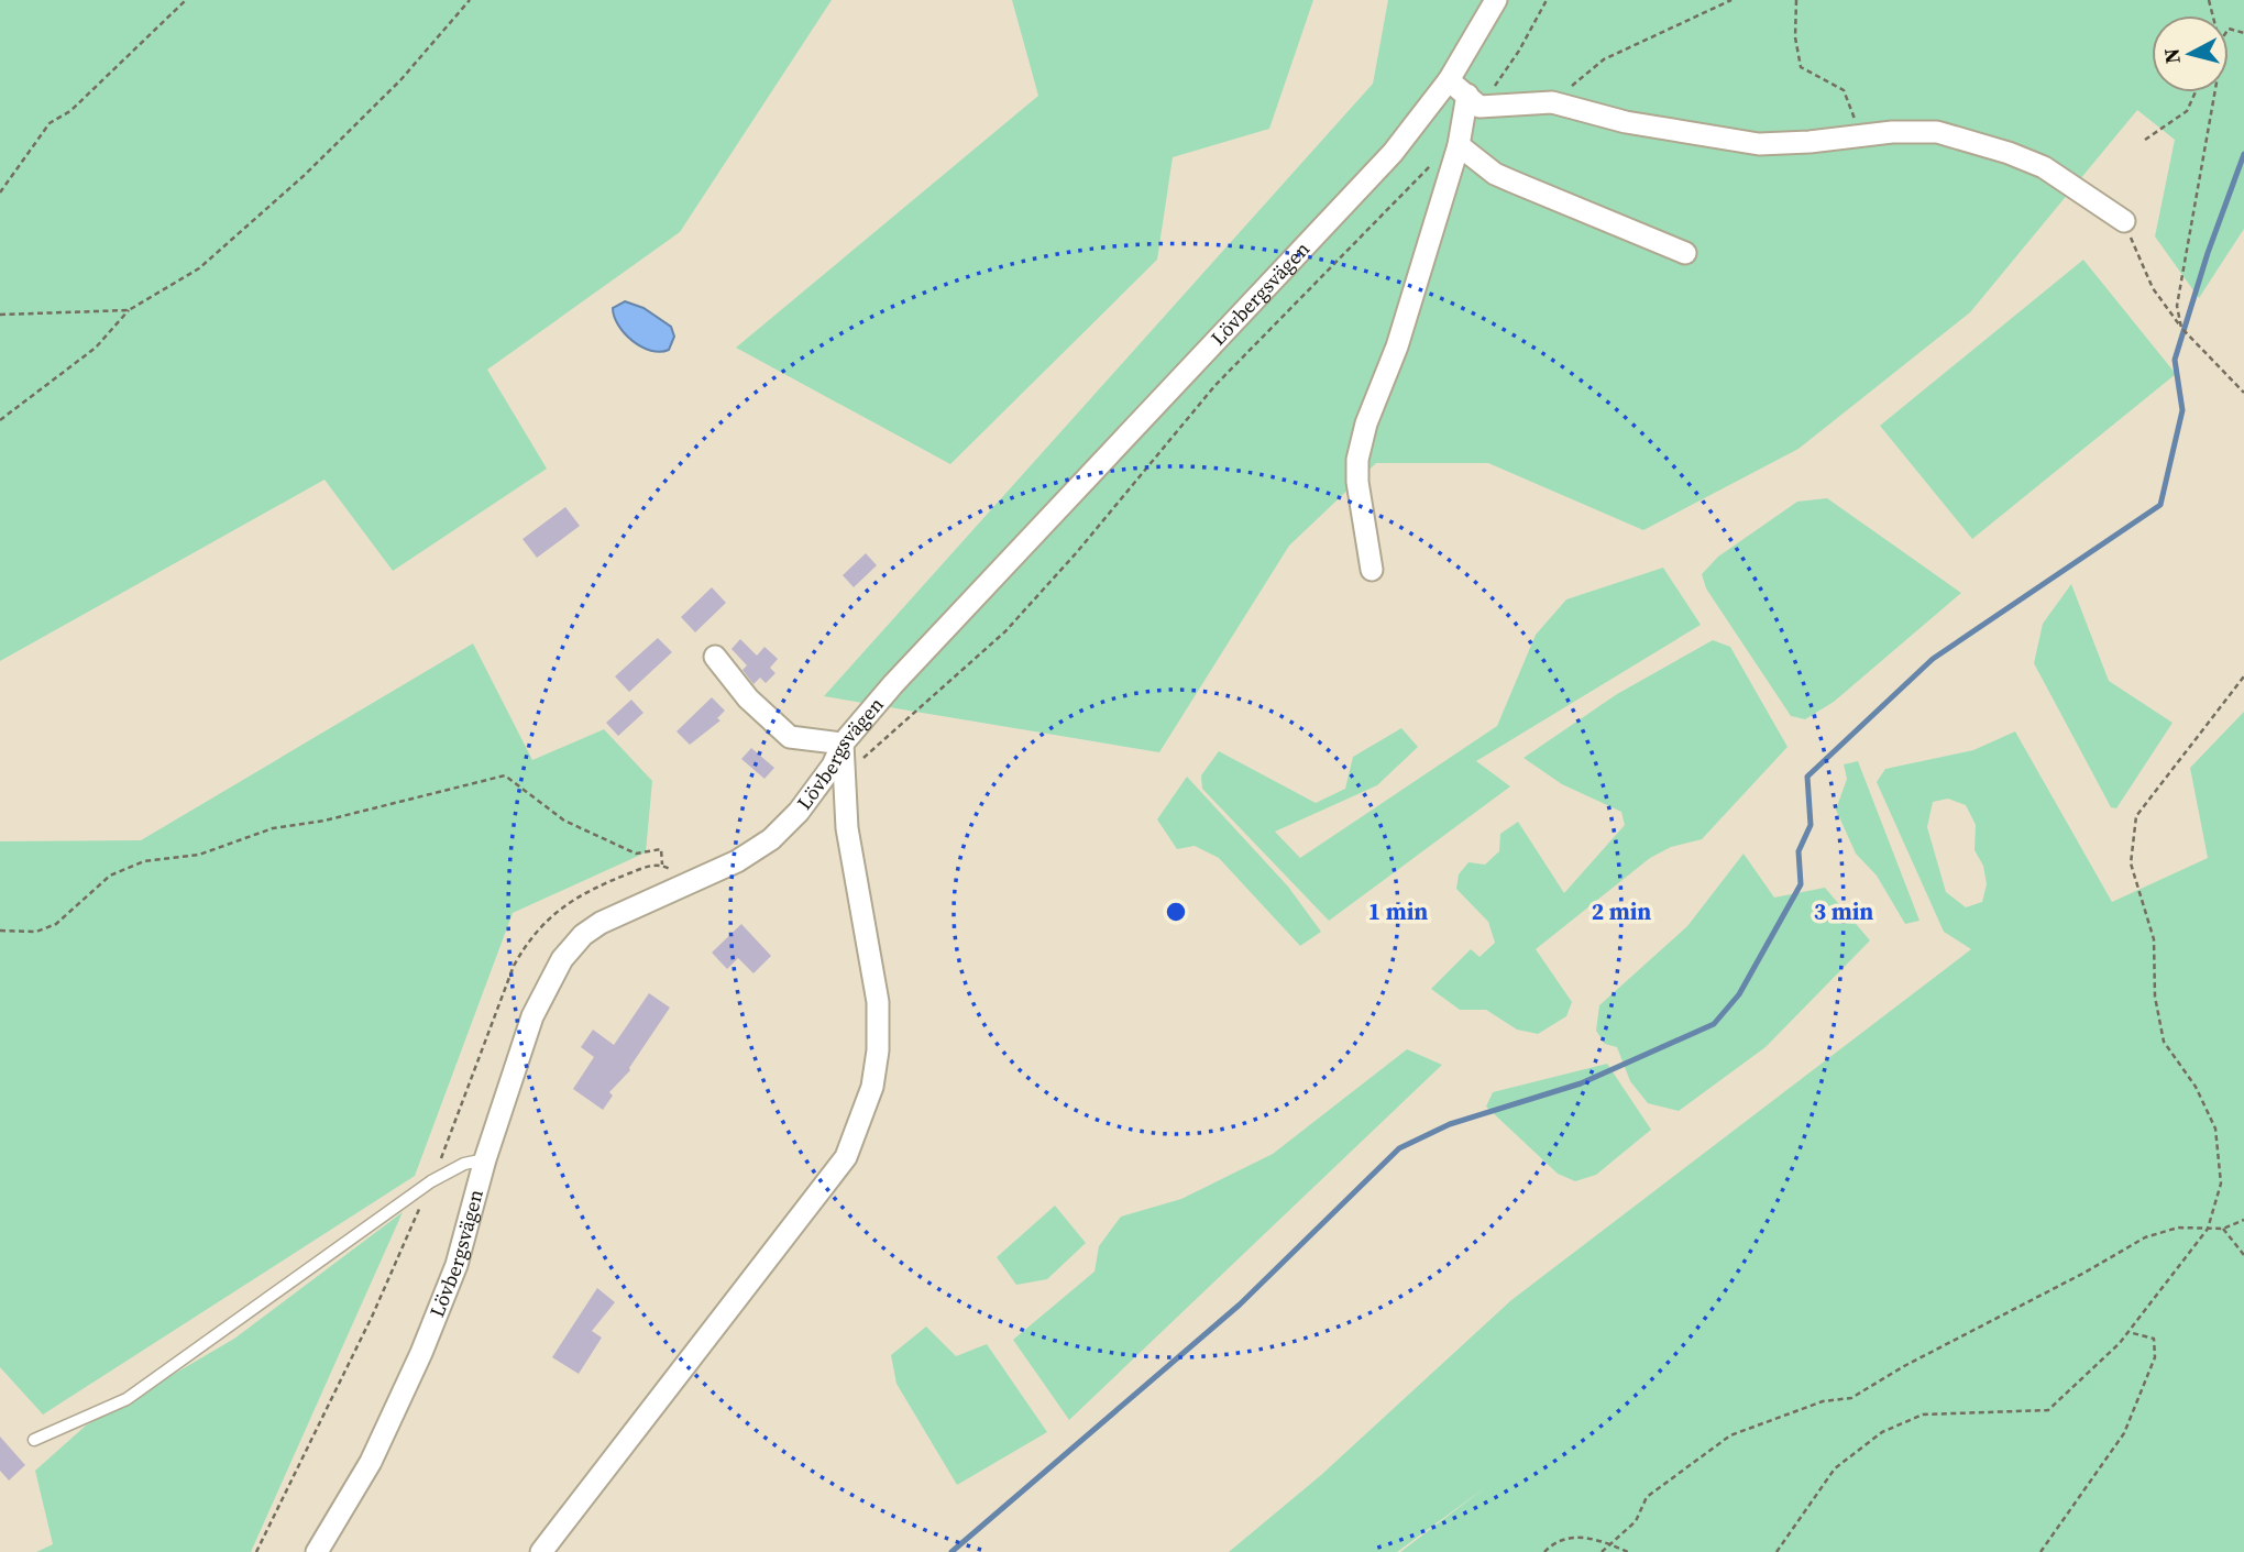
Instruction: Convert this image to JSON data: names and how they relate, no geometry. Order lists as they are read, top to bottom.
{
  "streets": {
    "street": ["Lövbergsvägen"]
  },
  "north": "left",
  "rings": ["1 min", "2 min", "3 min"]
}
